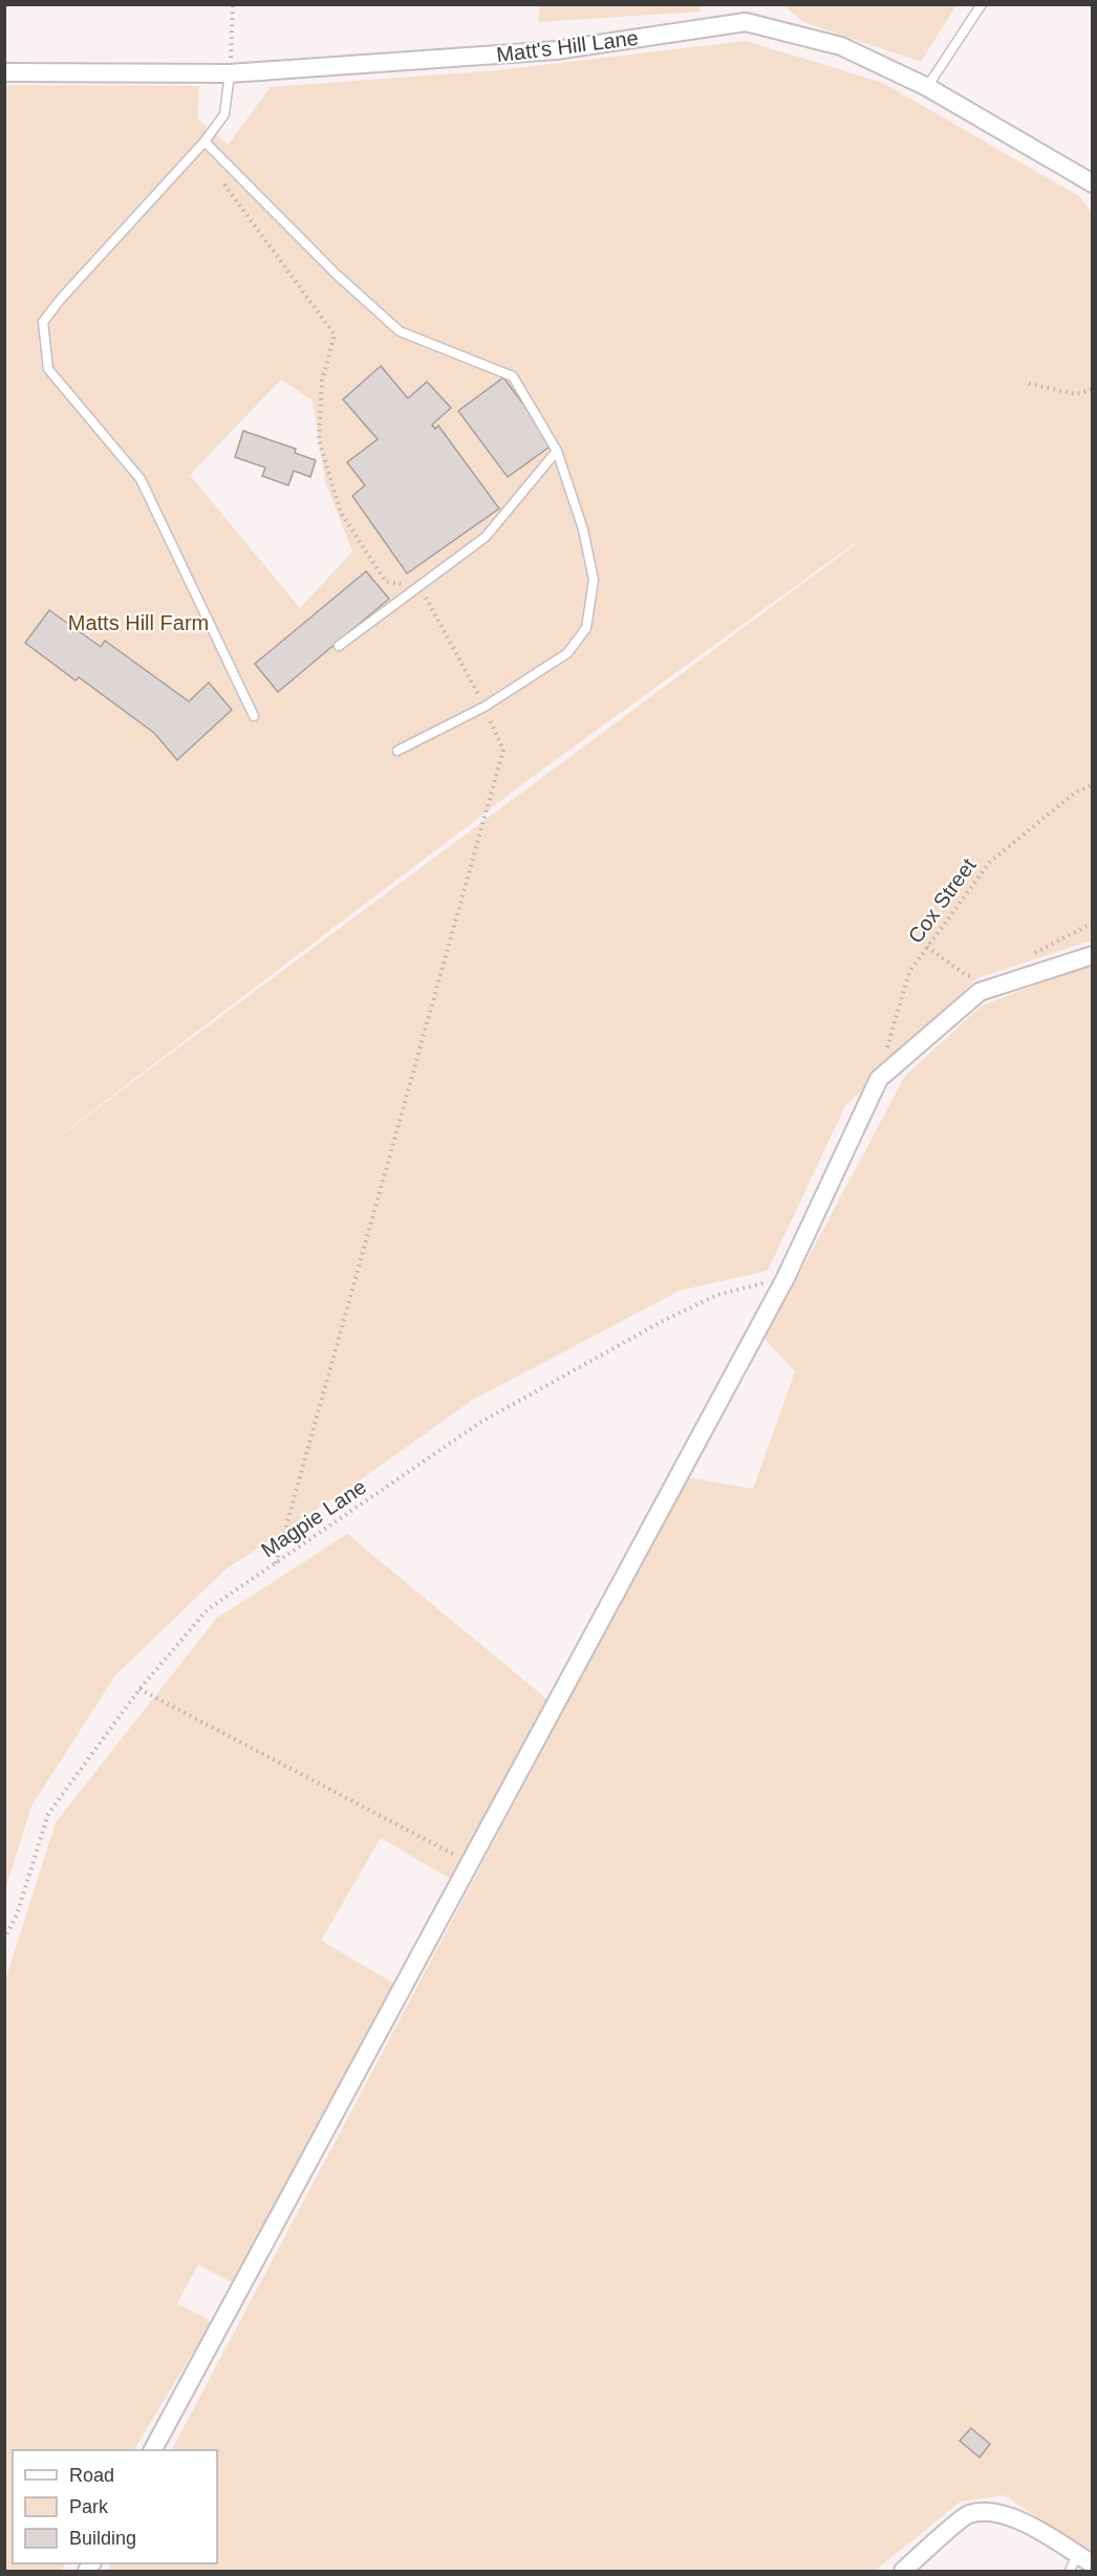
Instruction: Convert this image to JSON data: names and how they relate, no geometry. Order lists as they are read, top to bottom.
{
  "streets": {
    "street": ["Matt's Hill Lane"],
    "path": ["Cox Street", "Magpie Lane"]
  },
  "parks": ["Matts Hill Farm"],
  "legend": ["Road", "Park", "Building"]
}
